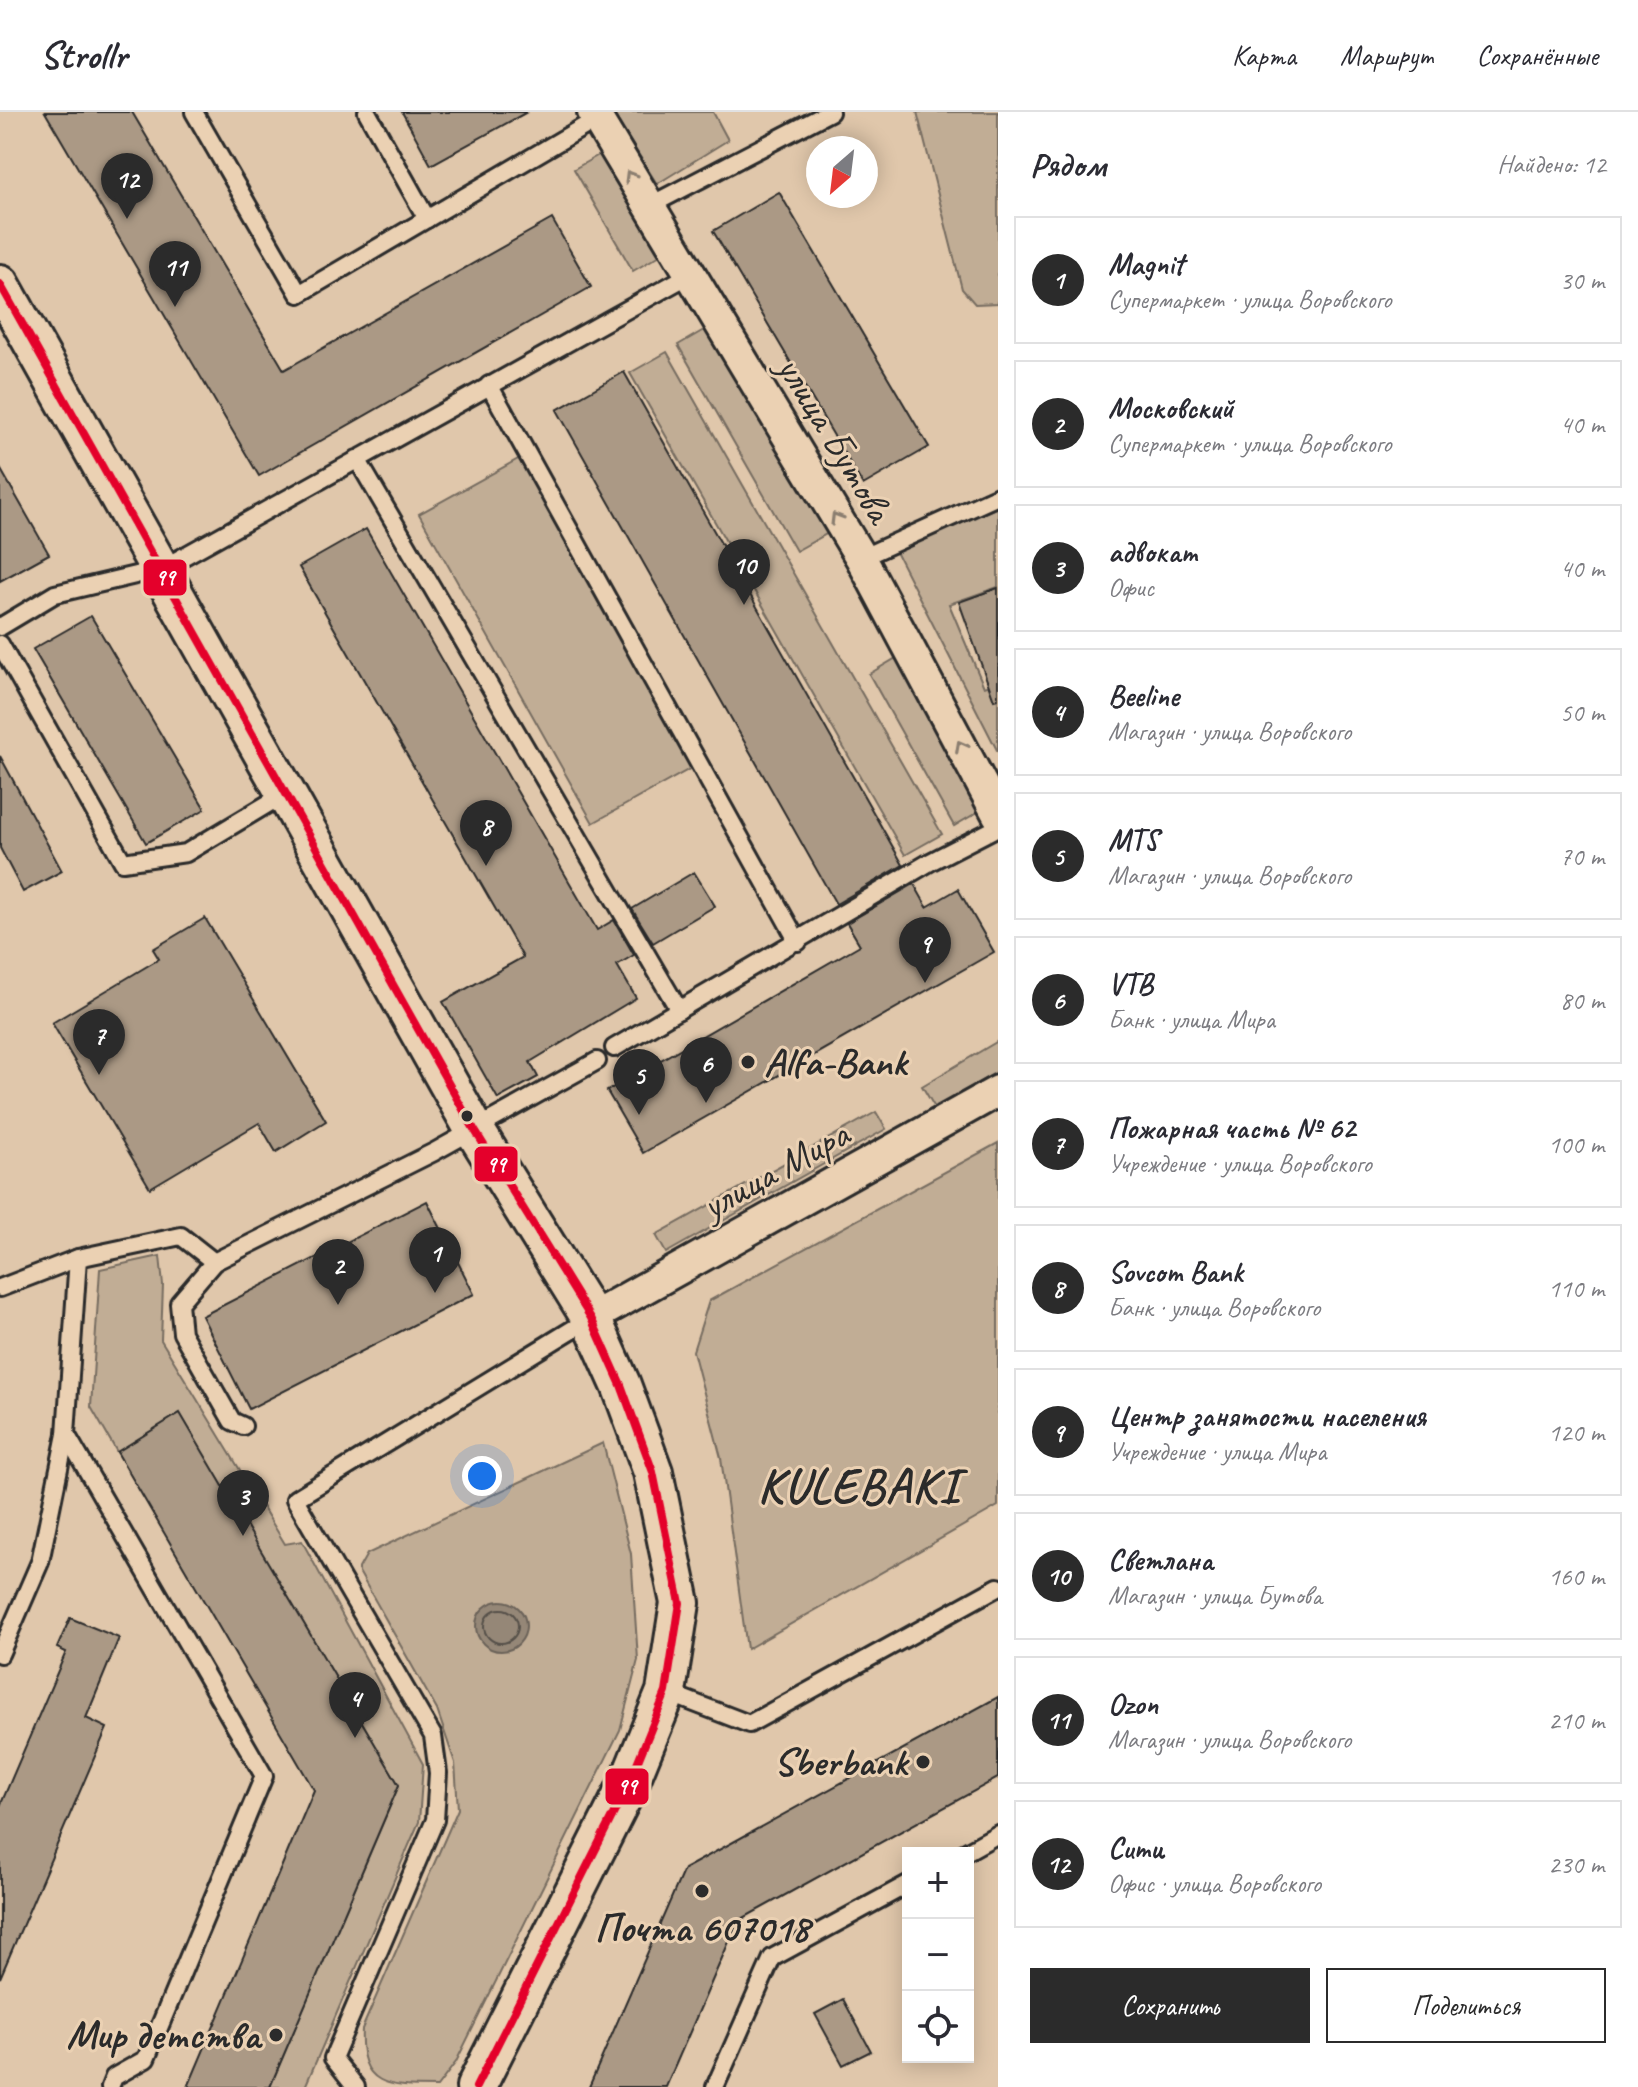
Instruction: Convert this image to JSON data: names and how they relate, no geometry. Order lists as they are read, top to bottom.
{
  "streets": {
    "street": ["улица Бутова", "улица Мира"]
  },
  "one_way": ["улица Бутова"],
  "districts": ["KULEBAKI"],
  "places": [
    "Alfa-Bank",
    "Sberbank",
    "Почта 607018",
    "Мир детства"
  ],
  "lines": ["transit line 99"],
  "north": "bottom left",
  "page": {
    "header": "Strollr",
    "nav": ["Карта", "Маршрут", "Сохранённые"],
    "heading": ["Рядом", "Найдено: 12"],
    "pins": [
      "12",
      "11",
      "10",
      "8",
      "9",
      "7",
      "6",
      "5",
      "1",
      "2",
      "3",
      "4"
    ],
    "list": [
      {
        "mark": "1",
        "name": "Magnit",
        "note": "Супермаркет · улица Воровского",
        "value": "30 m"
      },
      {
        "mark": "2",
        "name": "Московский",
        "note": "Супермаркет · улица Воровского",
        "value": "40 m"
      },
      {
        "mark": "3",
        "name": "адвокат",
        "note": "Офис",
        "value": "40 m"
      },
      {
        "mark": "4",
        "name": "Beeline",
        "note": "Магазин · улица Воровского",
        "value": "50 m"
      },
      {
        "mark": "5",
        "name": "MTS",
        "note": "Магазин · улица Воровского",
        "value": "70 m"
      },
      {
        "mark": "6",
        "name": "VTB",
        "note": "Банк · улица Мира",
        "value": "80 m"
      },
      {
        "mark": "7",
        "name": "Пожарная часть № 62",
        "note": "Учреждение · улица Воровского",
        "value": "100 m"
      },
      {
        "mark": "8",
        "name": "Sovcom Bank",
        "note": "Банк · улица Воровского",
        "value": "110 m"
      },
      {
        "mark": "9",
        "name": "Центр занятости населения",
        "note": "Учреждение · улица Мира",
        "value": "120 m"
      },
      {
        "mark": "10",
        "name": "Светлана",
        "note": "Магазин · улица Бутова",
        "value": "160 m"
      },
      {
        "mark": "11",
        "name": "Ozon",
        "note": "Магазин · улица Воровского",
        "value": "210 m"
      },
      {
        "mark": "12",
        "name": "Сити",
        "note": "Офис · улица Воровского",
        "value": "230 m"
      }
    ],
    "map_buttons": ["+", "−"],
    "buttons": ["Сохранить", "Поделиться"]
  }
}
